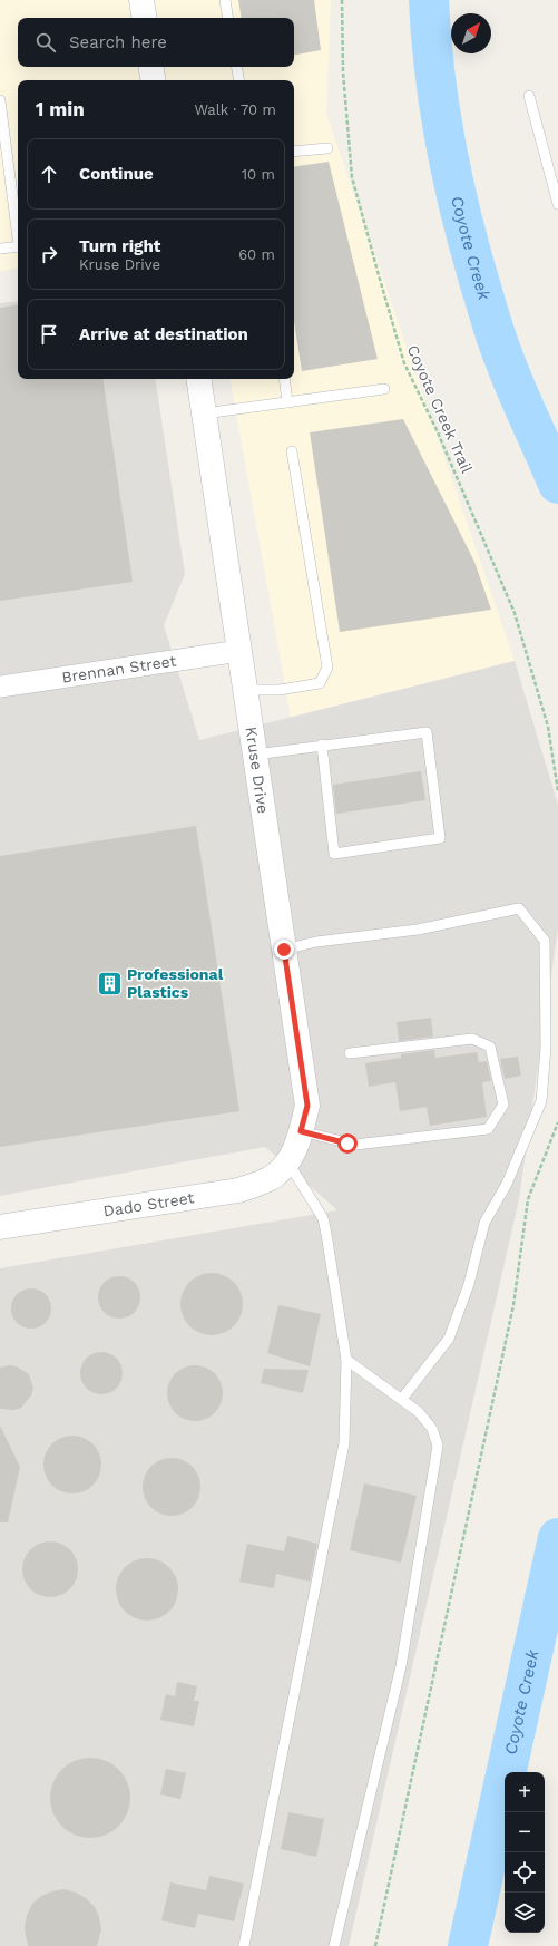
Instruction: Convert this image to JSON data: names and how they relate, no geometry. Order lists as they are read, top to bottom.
{
  "streets": {
    "street": ["Brennan Street", "Kruse Drive", "Dado Street"],
    "path": ["Coyote Creek Trail"]
  },
  "crossings": [
    ["Brennan Street", "Kruse Drive"],
    ["Kruse Drive", "Dado Street"]
  ],
  "water": ["Coyote Creek"],
  "places": {
    "building": ["Professional Plastics"]
  },
  "north": "top right",
  "page": {
    "search": "Search here",
    "heading": ["1 min", "Walk · 70 m"],
    "list": [
      ["Continue", "10 m"],
      ["Turn right", "Kruse Drive", "60 m"],
      "Arrive at destination"
    ],
    "map_buttons": ["+", "−"]
  }
}
